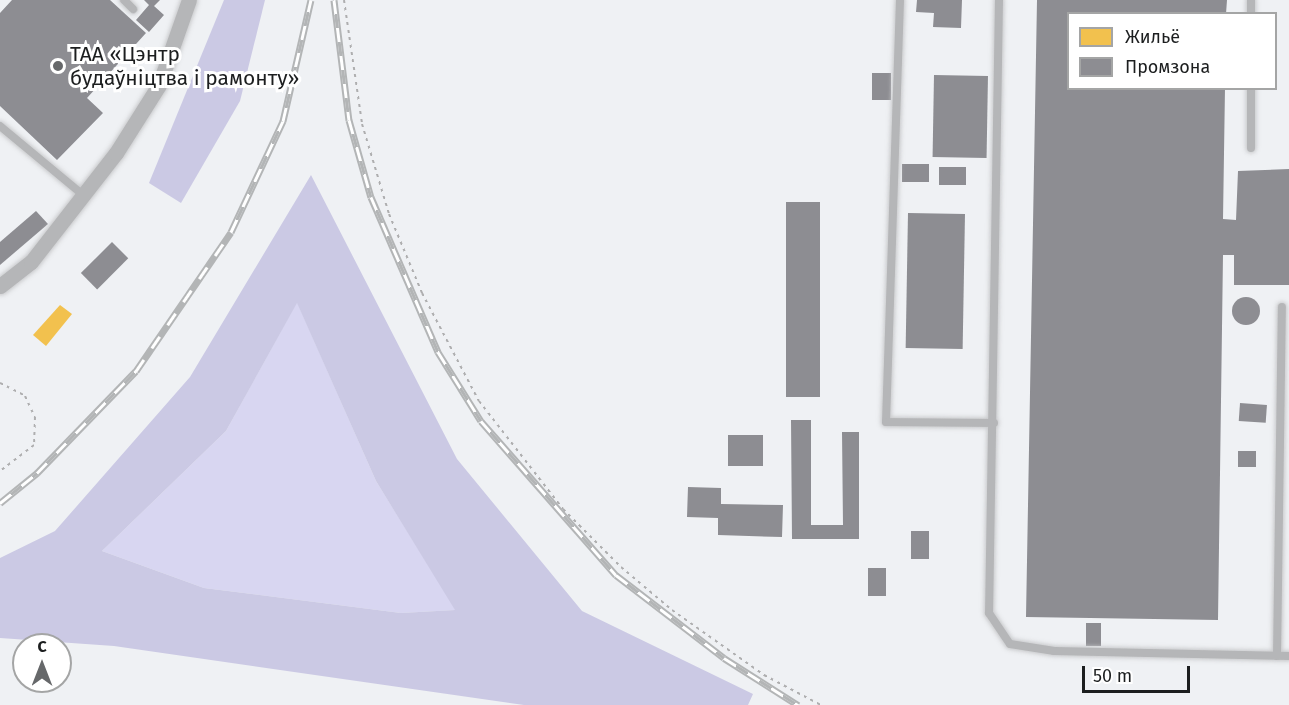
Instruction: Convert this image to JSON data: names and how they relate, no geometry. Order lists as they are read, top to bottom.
{
  "places": ["ТАА «Цэнтр будаўніцтва і рамонту»"],
  "legend": ["Жильё", "Промзона"],
  "scale_bar": "50 m",
  "north": "top"
}
